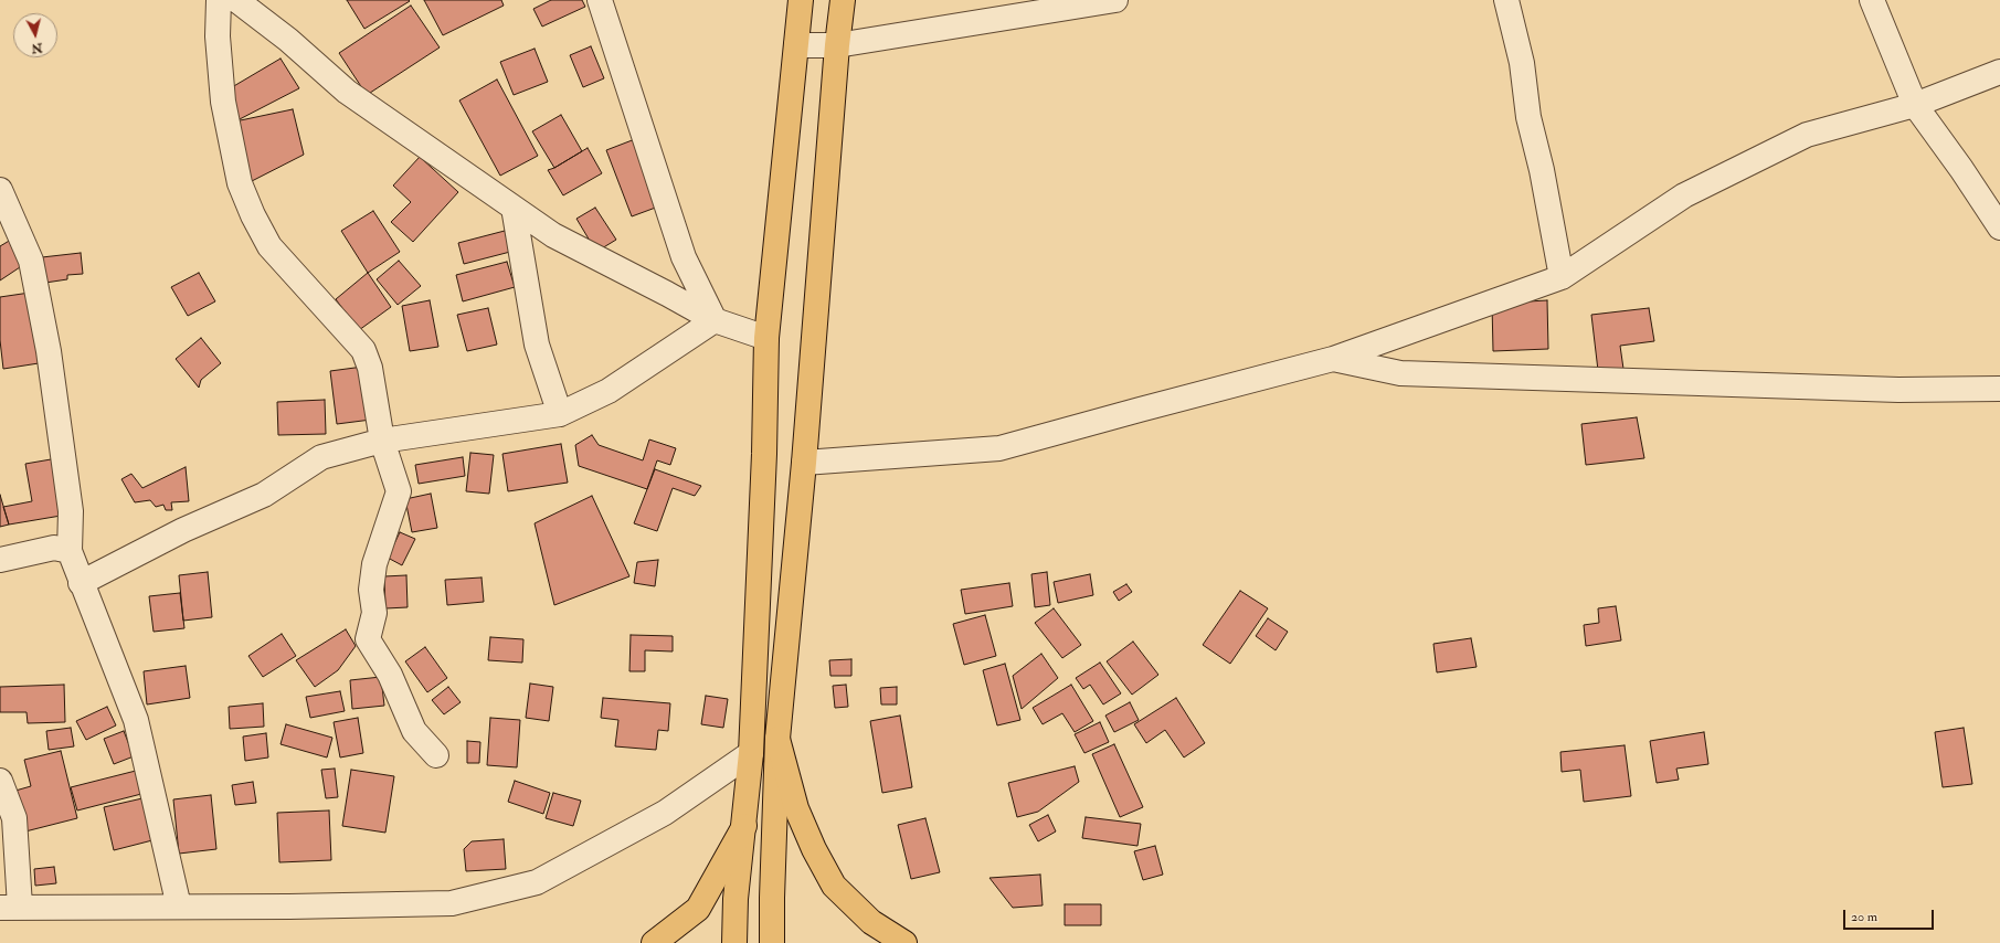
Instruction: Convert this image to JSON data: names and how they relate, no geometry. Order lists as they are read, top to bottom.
{
  "scale_bar": "20 m",
  "north": "bottom"
}
